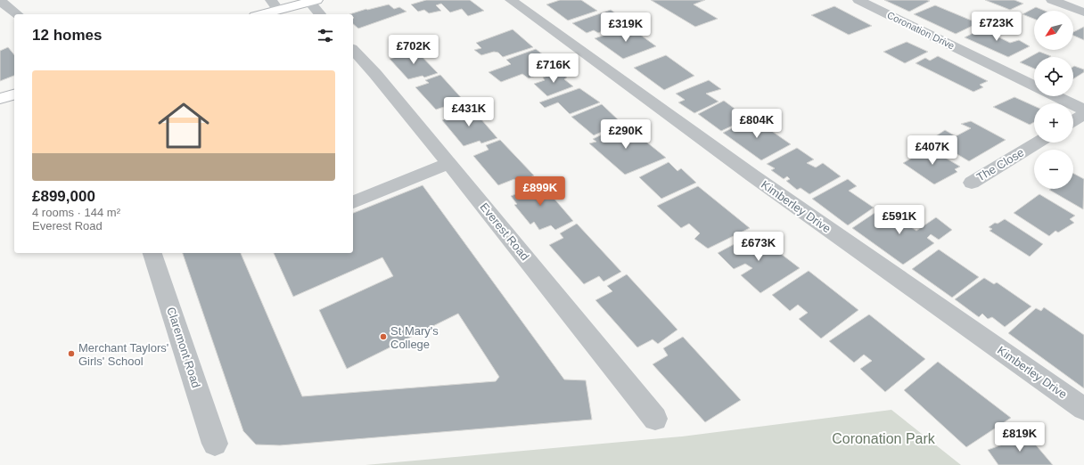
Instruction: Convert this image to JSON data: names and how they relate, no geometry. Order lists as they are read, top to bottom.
{
  "streets": {
    "street": [
      "Coronation Drive",
      "The Close",
      "Kimberley Drive",
      "Everest Road",
      "Claremont Road"
    ]
  },
  "parks": ["Coronation Park"],
  "places": ["St Mary's College", "Merchant Taylors' Girls' School"],
  "north": "bottom left",
  "page": {
    "map_buttons": ["+", "−"],
    "price": [
      "£723K",
      "£319K",
      "£702K",
      "£716K",
      "£431K",
      "£804K",
      "£290K",
      "£407K",
      "£899K",
      "£591K",
      "£673K",
      "£819K"
    ],
    "heading": "12 homes",
    "list": [
      {
        "name": "£899,000",
        "note": "4 rooms · 144 m² · Everest Road"
      }
    ]
  }
}
